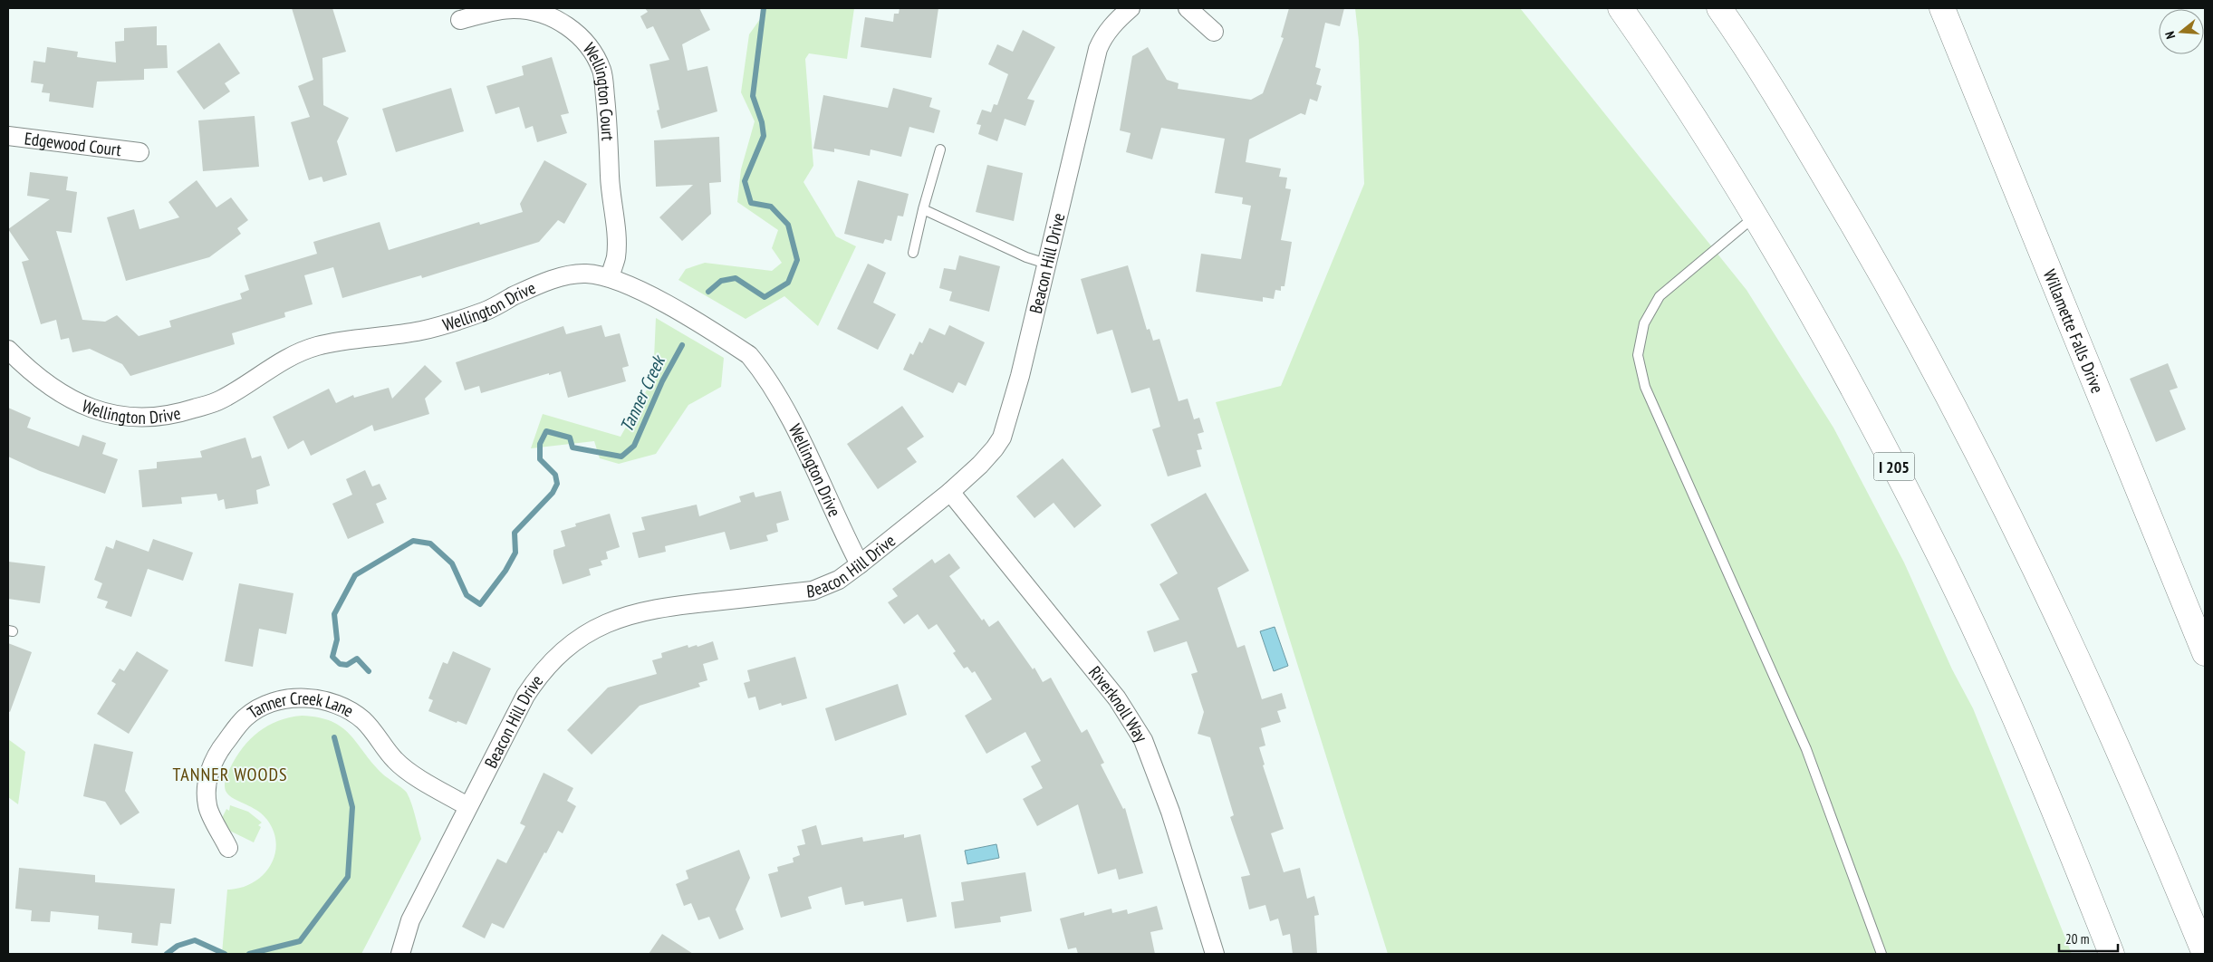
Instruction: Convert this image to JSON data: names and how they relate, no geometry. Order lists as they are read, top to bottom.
{
  "streets": {
    "main road": ["Willamette Falls Drive", "I 205"],
    "street": [
      "Wellington Court",
      "Edgewood Court",
      "Beacon Hill Drive",
      "Wellington Drive",
      "Riverknoll Way",
      "Tanner Creek Lane"
    ]
  },
  "crossings": [
    ["Wellington Court", "Wellington Drive"],
    ["Beacon Hill Drive", "Wellington Drive"],
    ["Beacon Hill Drive", "Riverknoll Way"],
    ["Beacon Hill Drive", "Tanner Creek Lane"]
  ],
  "districts": ["TANNER WOODS"],
  "water": ["Tanner Creek"],
  "scale_bar": "20 m",
  "north": "left"
}
